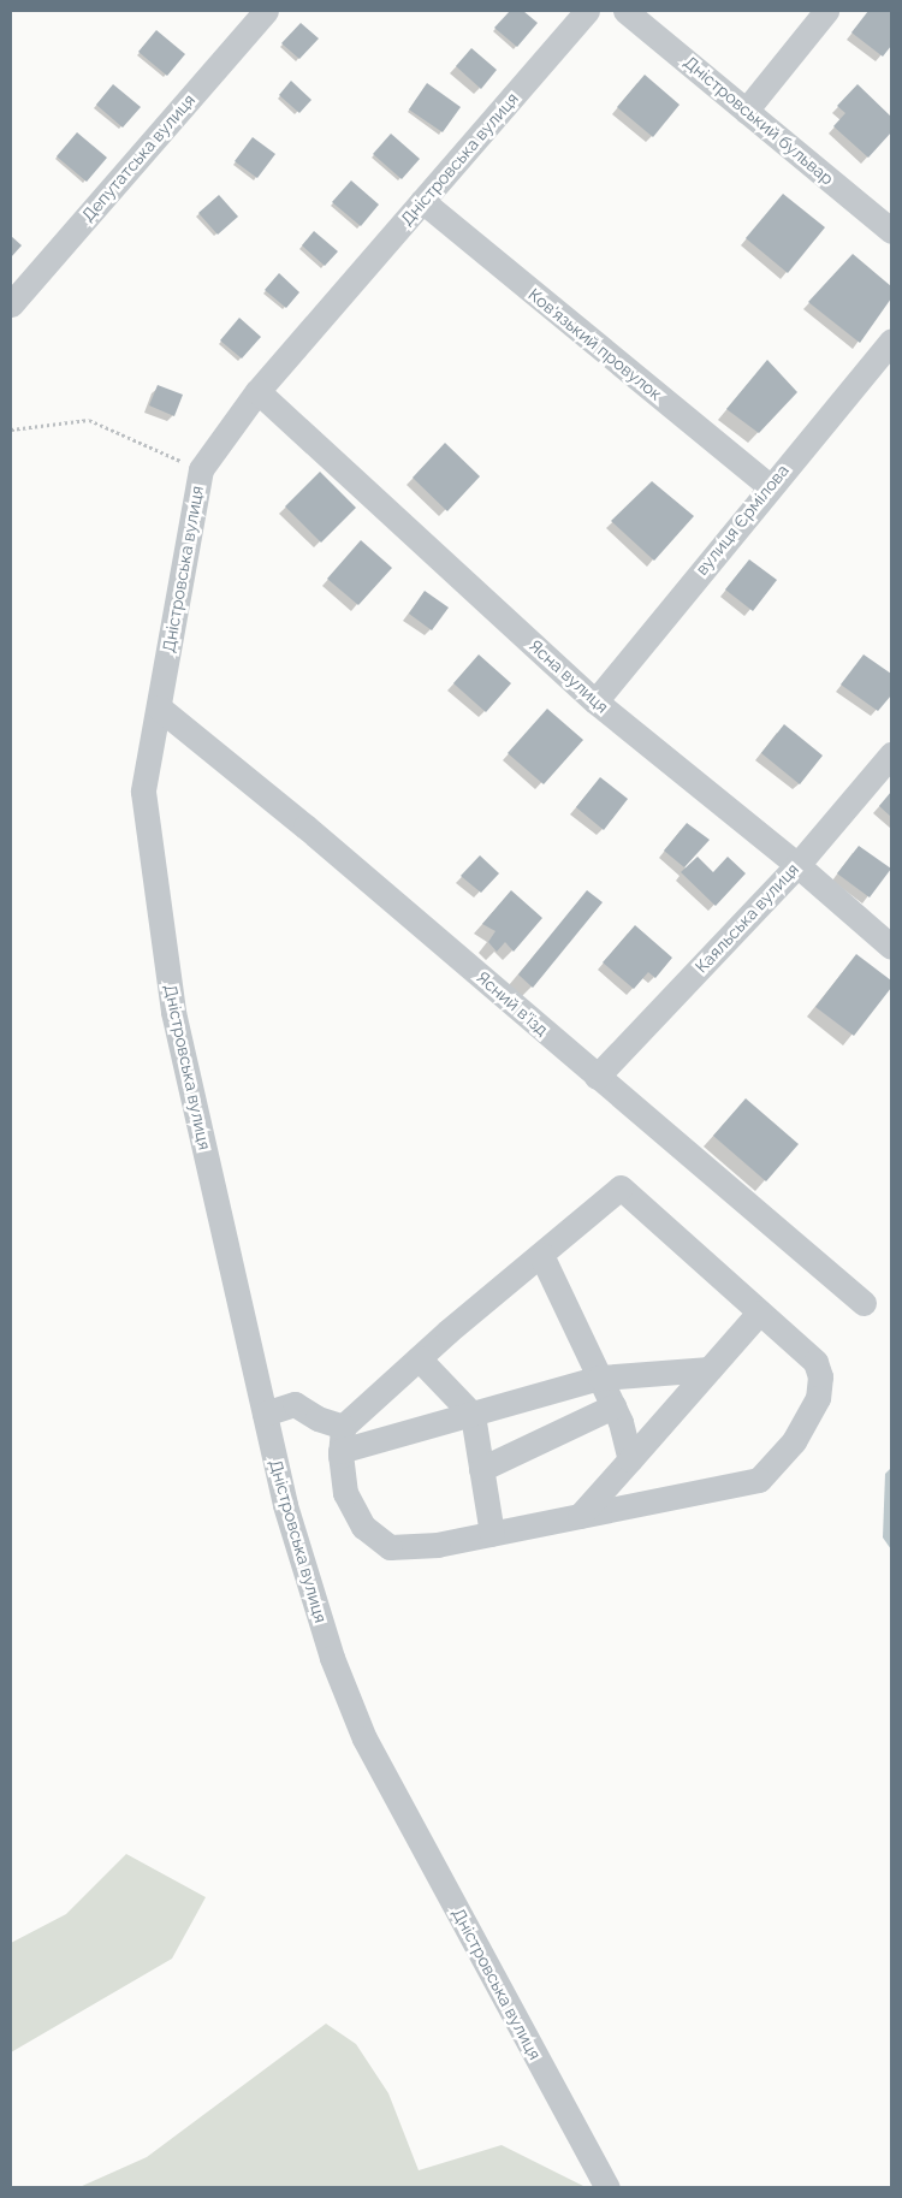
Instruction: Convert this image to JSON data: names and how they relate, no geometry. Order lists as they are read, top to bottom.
{
  "streets": {
    "street": [
      "Дністровський бульвар",
      "Депутатська вулиця",
      "Дністровська вулиця",
      "Ков'язький провулок",
      "вулиця Єрмілова",
      "Ясна вулиця",
      "Каяльська вулиця",
      "Ясний в'їзд"
    ]
  },
  "crossings": [
    ["Дністровська вулиця", "Ков'язький провулок"],
    ["Дністровська вулиця", "Ясна вулиця"],
    ["Дністровська вулиця", "Ясний в'їзд"],
    ["Ков'язький провулок", "вулиця Єрмілова"],
    ["вулиця Єрмілова", "Ясна вулиця"],
    ["Ясна вулиця", "Каяльська вулиця"],
    ["Каяльська вулиця", "Ясний в'їзд"]
  ]
}
